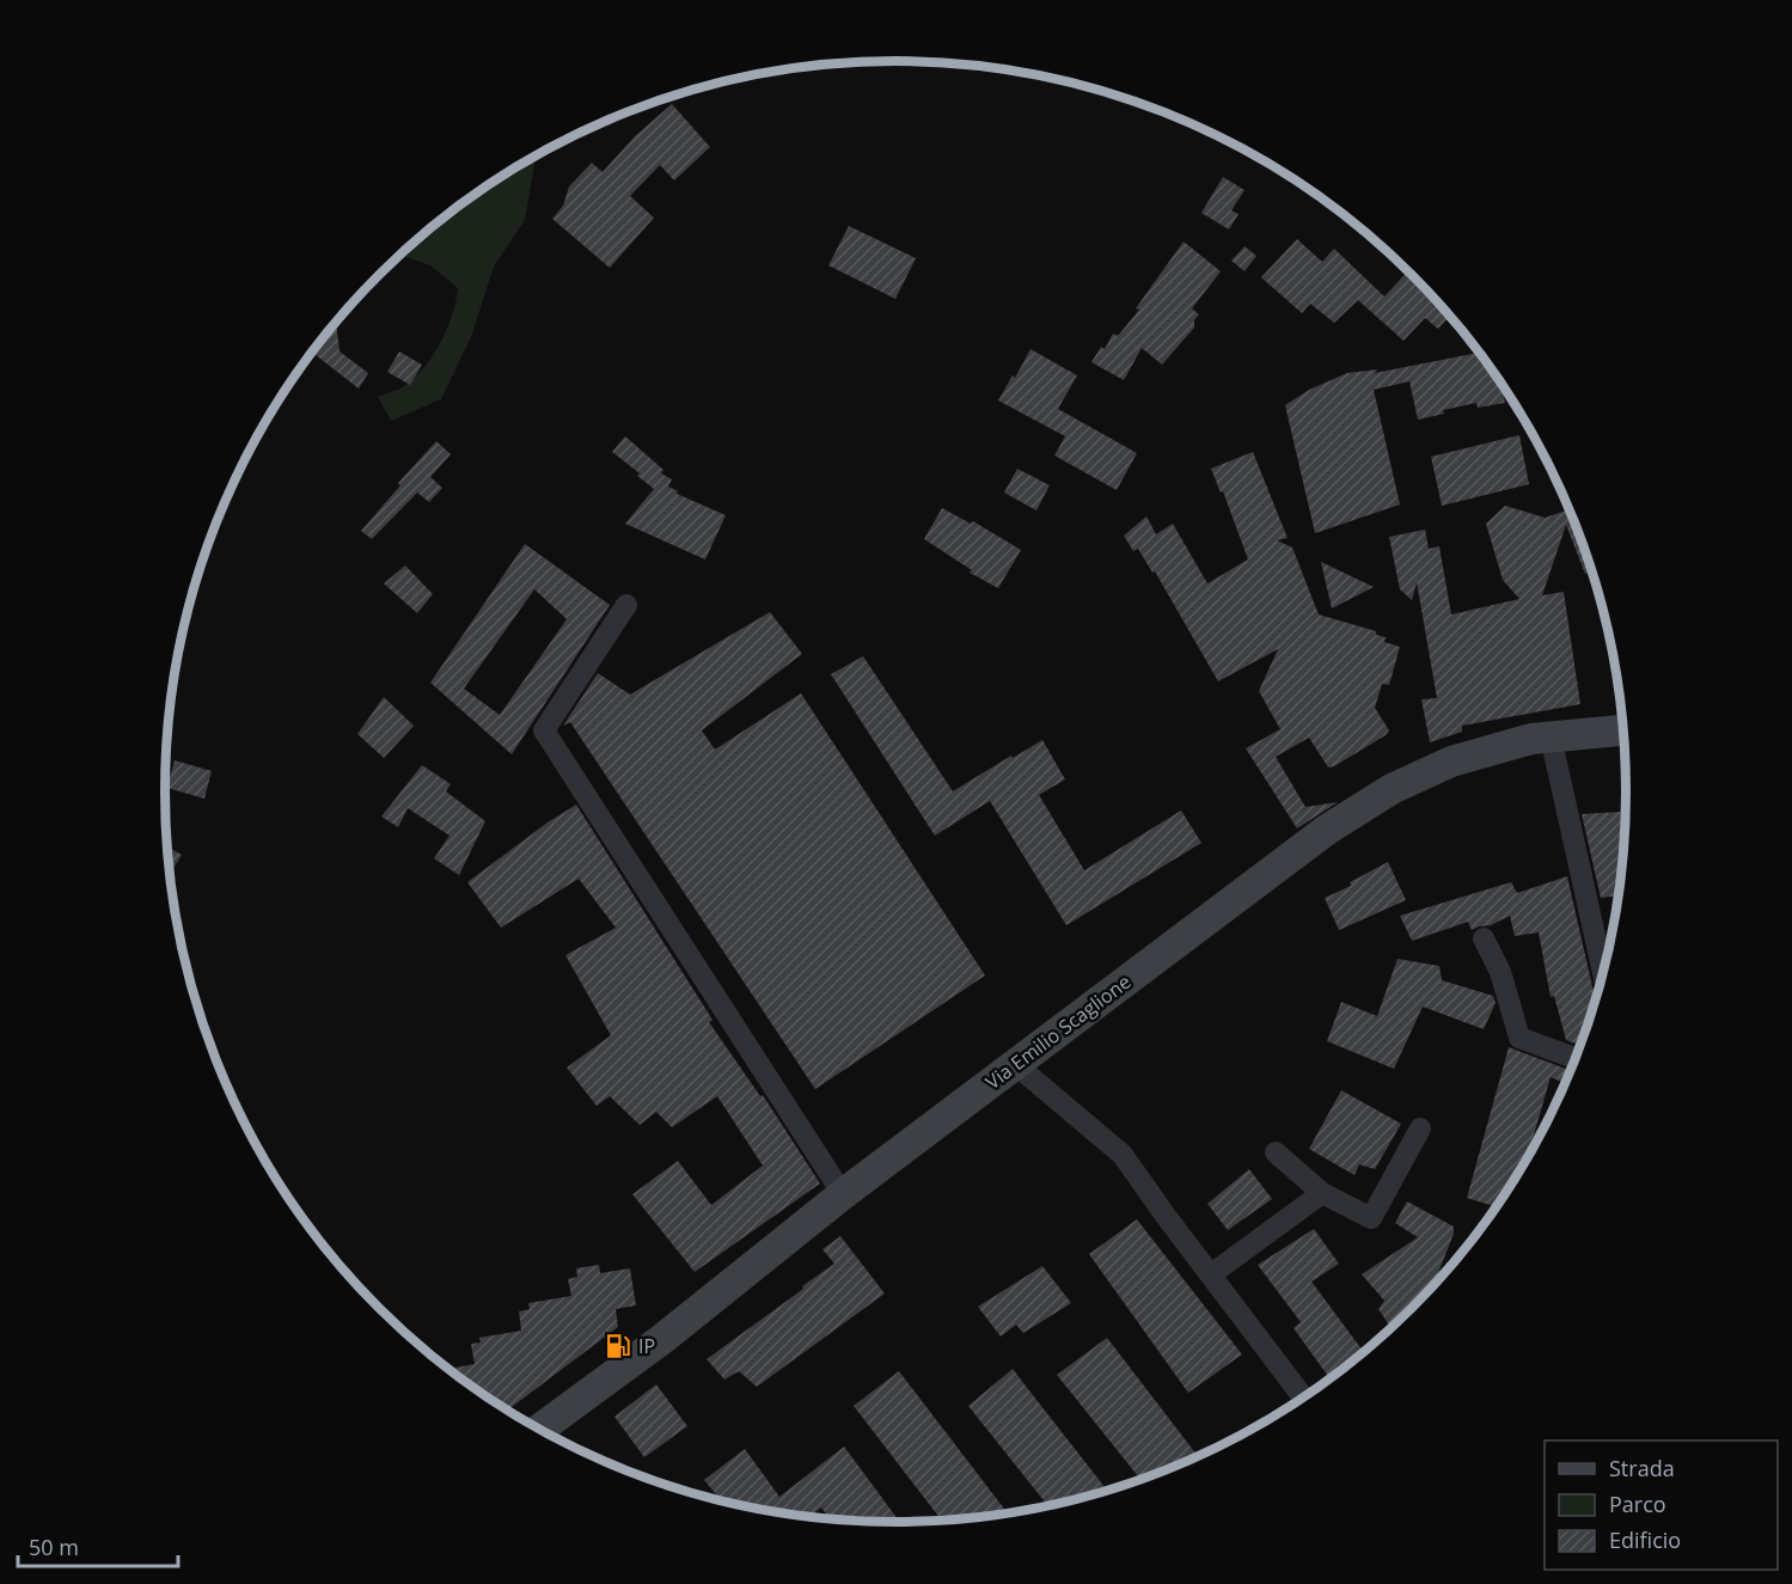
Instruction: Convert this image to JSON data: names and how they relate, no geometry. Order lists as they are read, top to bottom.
{
  "streets": {
    "main road": ["Via Emilio Scaglione"]
  },
  "places": {
    "fuel station": ["IP"]
  },
  "legend": ["Strada", "Parco", "Edificio"],
  "scale_bar": "50 m"
}
